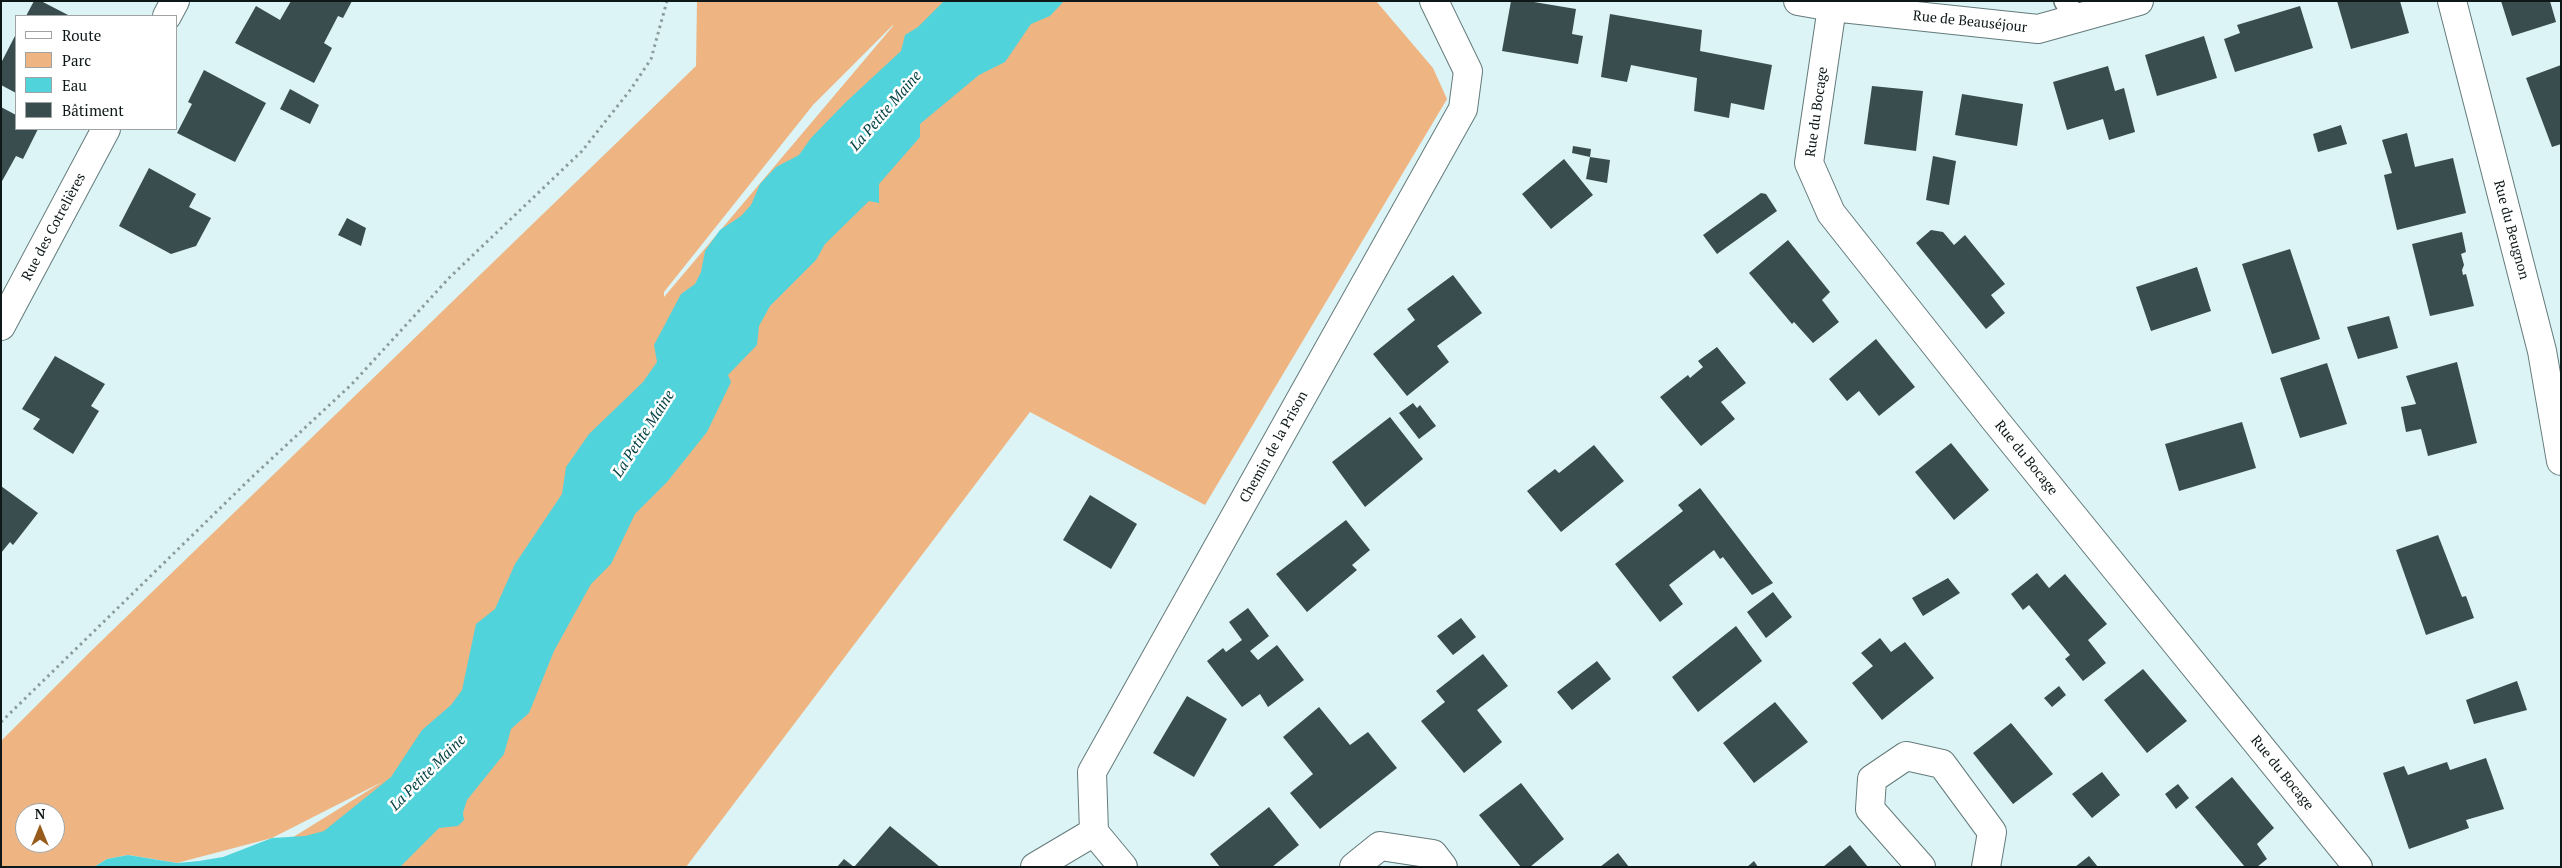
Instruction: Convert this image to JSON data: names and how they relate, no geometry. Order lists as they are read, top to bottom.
{
  "streets": {
    "street": [
      "Rue de Beauséjour",
      "Rue du Bocage",
      "Rue des Cotrelières",
      "Rue du Beugnon",
      "Chemin de la Prison"
    ]
  },
  "crossings": [
    ["Rue de Beauséjour", "Rue du Bocage"]
  ],
  "water": ["La Petite Maine"],
  "legend": [
    "Route",
    "Parc",
    "Eau",
    "Bâtiment"
  ],
  "north": "top"
}
